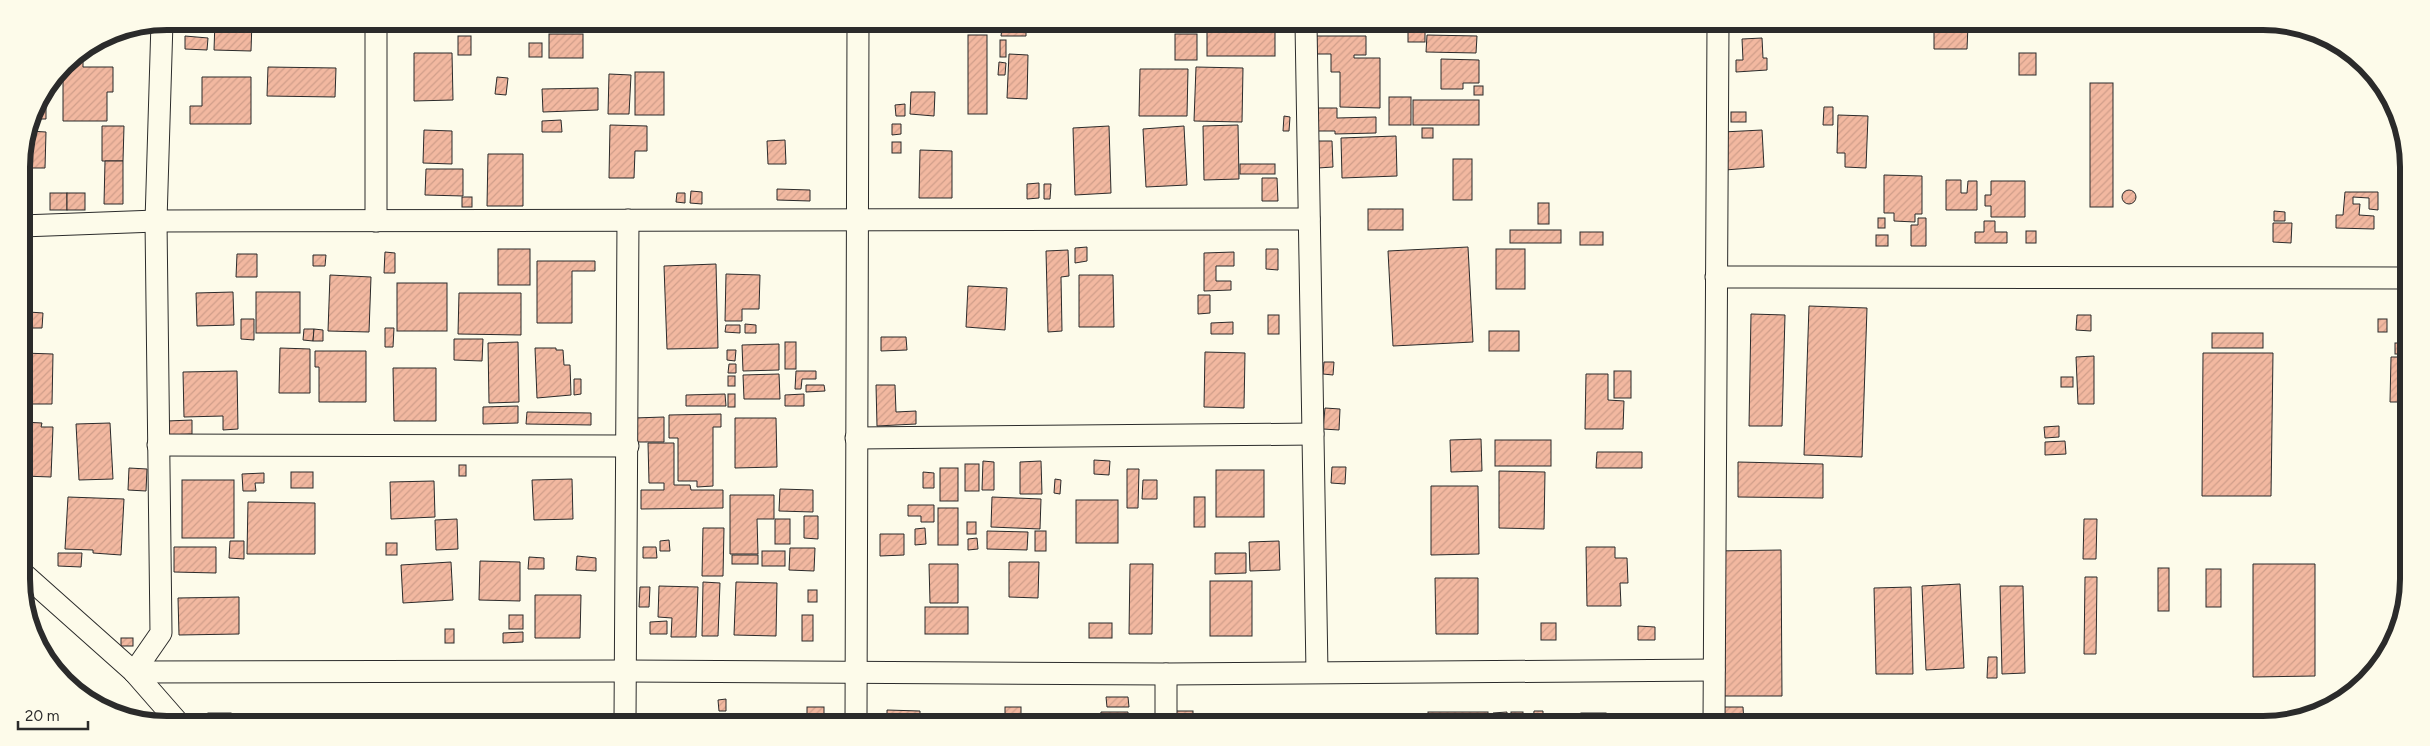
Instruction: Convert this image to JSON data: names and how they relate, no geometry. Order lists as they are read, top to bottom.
{
  "scale_bar": "20 m"
}
